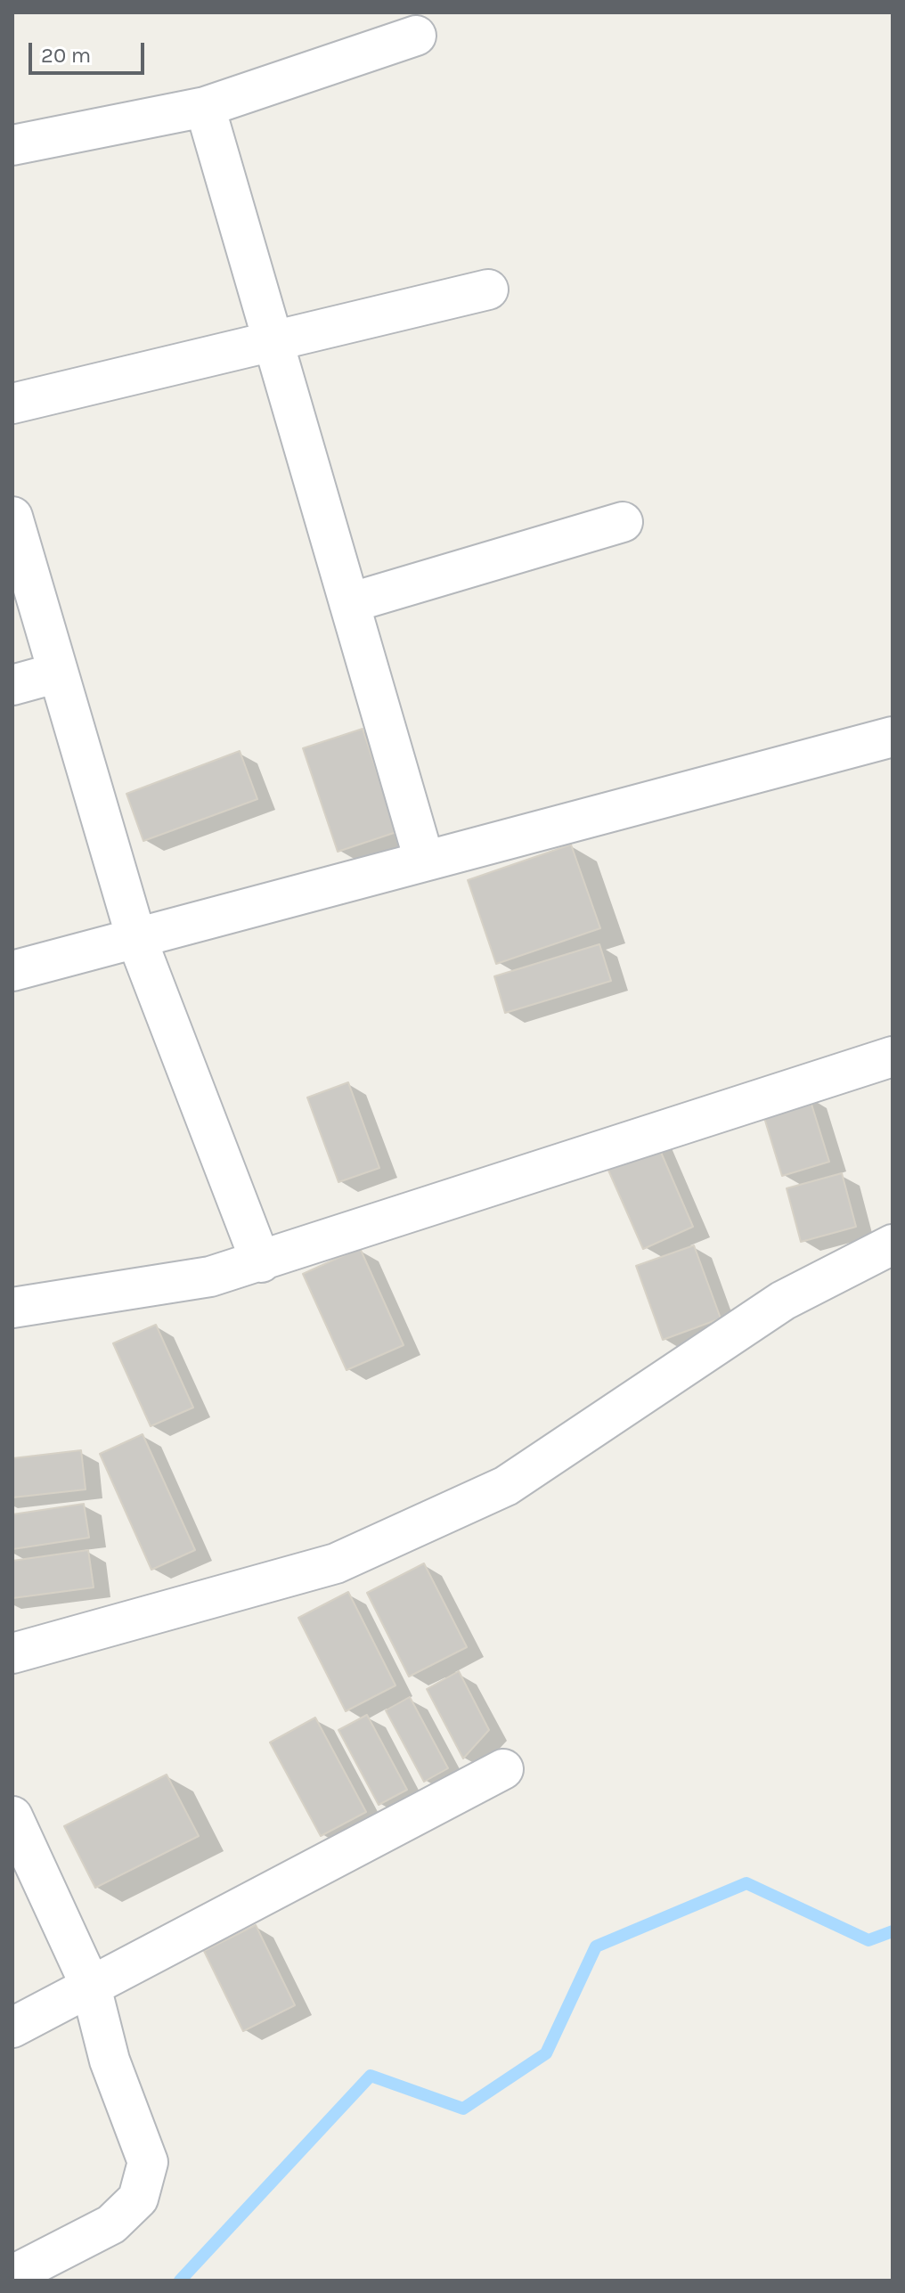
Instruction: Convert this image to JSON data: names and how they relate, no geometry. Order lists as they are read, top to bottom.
{
  "scale_bar": "20 m"
}
